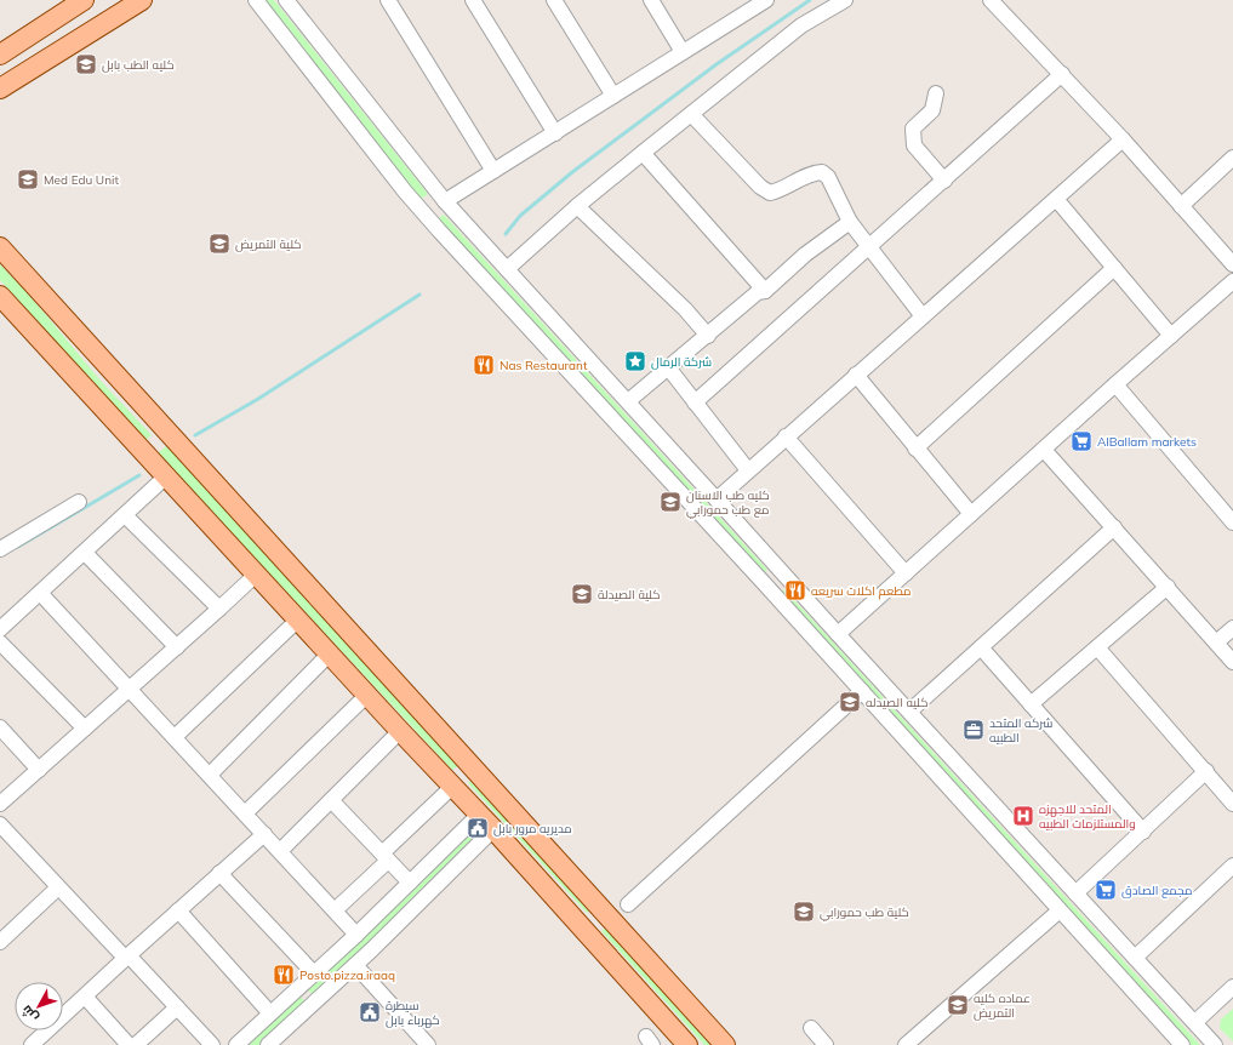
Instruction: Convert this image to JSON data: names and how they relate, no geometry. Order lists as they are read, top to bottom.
{
  "places": {
    "school or university": [
      "كليه الطب بابل",
      "Med Edu Unit",
      "كلية التمريض",
      "كليه طب الاسنان مع طب حمورابي",
      "كلية الصيدلة",
      "كليه الصيدله",
      "كلية طب حمورابي",
      "عماده كليه التمريض"
    ],
    "place": ["شركة الرمال"],
    "restaurant": ["Nas Restaurant", "مطعم اكلات سريعه", "Posto.pizza.iraaq"],
    "supermarket": ["AlBallam markets", "مجمع الصادق"],
    "office": ["شركه المتحد الطبيه"],
    "hospital": ["المتحد للاجهزه والمستلزمات الطبيه"],
    "public building": ["مديريه مرور بابل", "سيطرة كهرباء بابل"]
  },
  "north": "bottom left"
}
